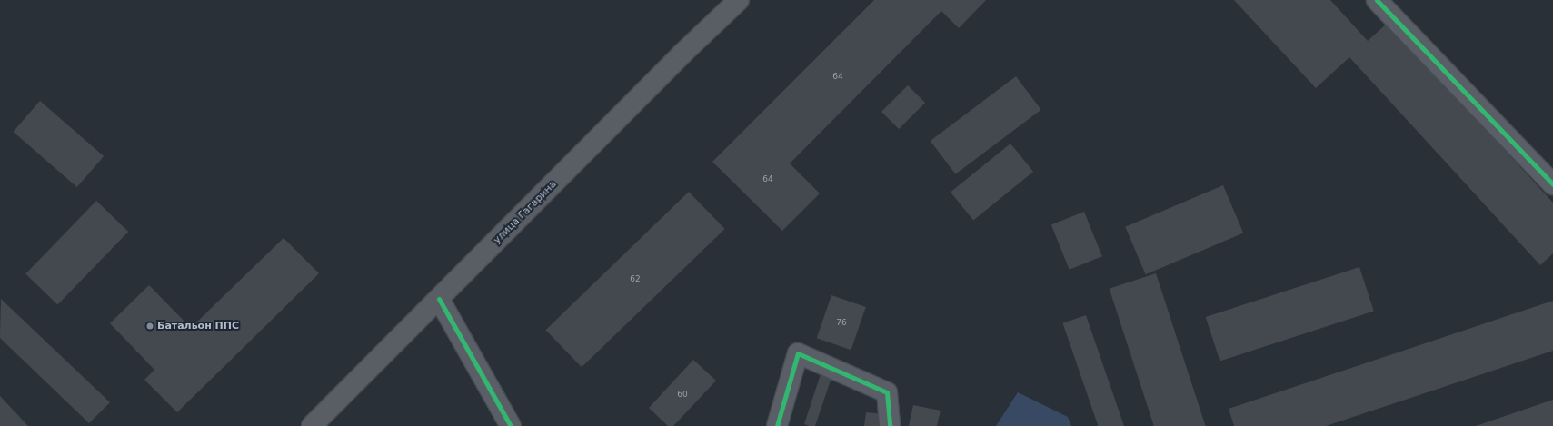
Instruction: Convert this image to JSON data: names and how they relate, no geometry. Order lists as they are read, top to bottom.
{
  "streets": {
    "main road": ["улица Гагарина"]
  },
  "places": ["Батальон ППС"],
  "house_numbers": [
    "64",
    "64",
    "62",
    "76",
    "60"
  ]
}
